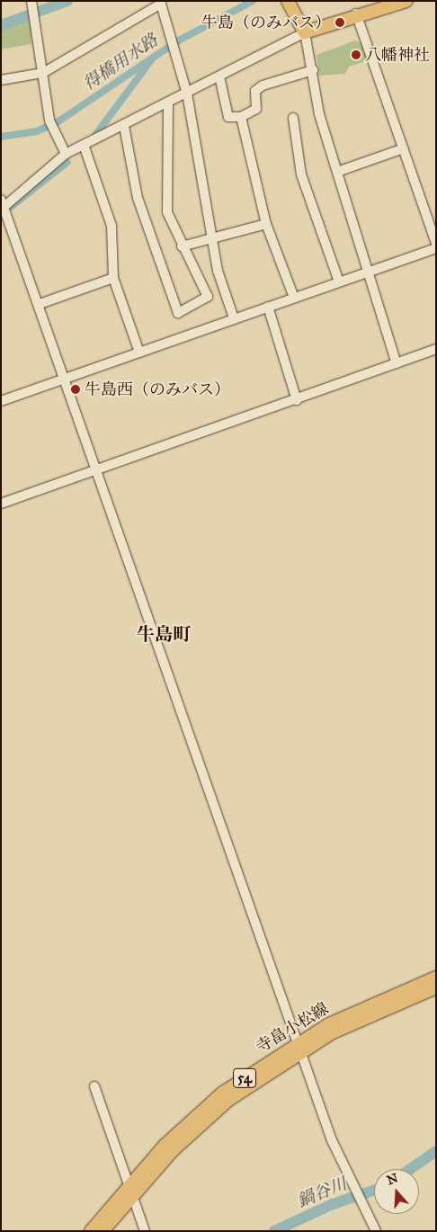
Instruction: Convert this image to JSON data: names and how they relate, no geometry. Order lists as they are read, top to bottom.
{
  "streets": {
    "main road": ["寺畠小松線", "54"]
  },
  "districts": ["牛島町"],
  "water": ["得橋用水路", "鍋谷川"],
  "places": ["牛島（のみバス）", "八幡神社", "牛島西（のみバス）"],
  "north": "top"
}
